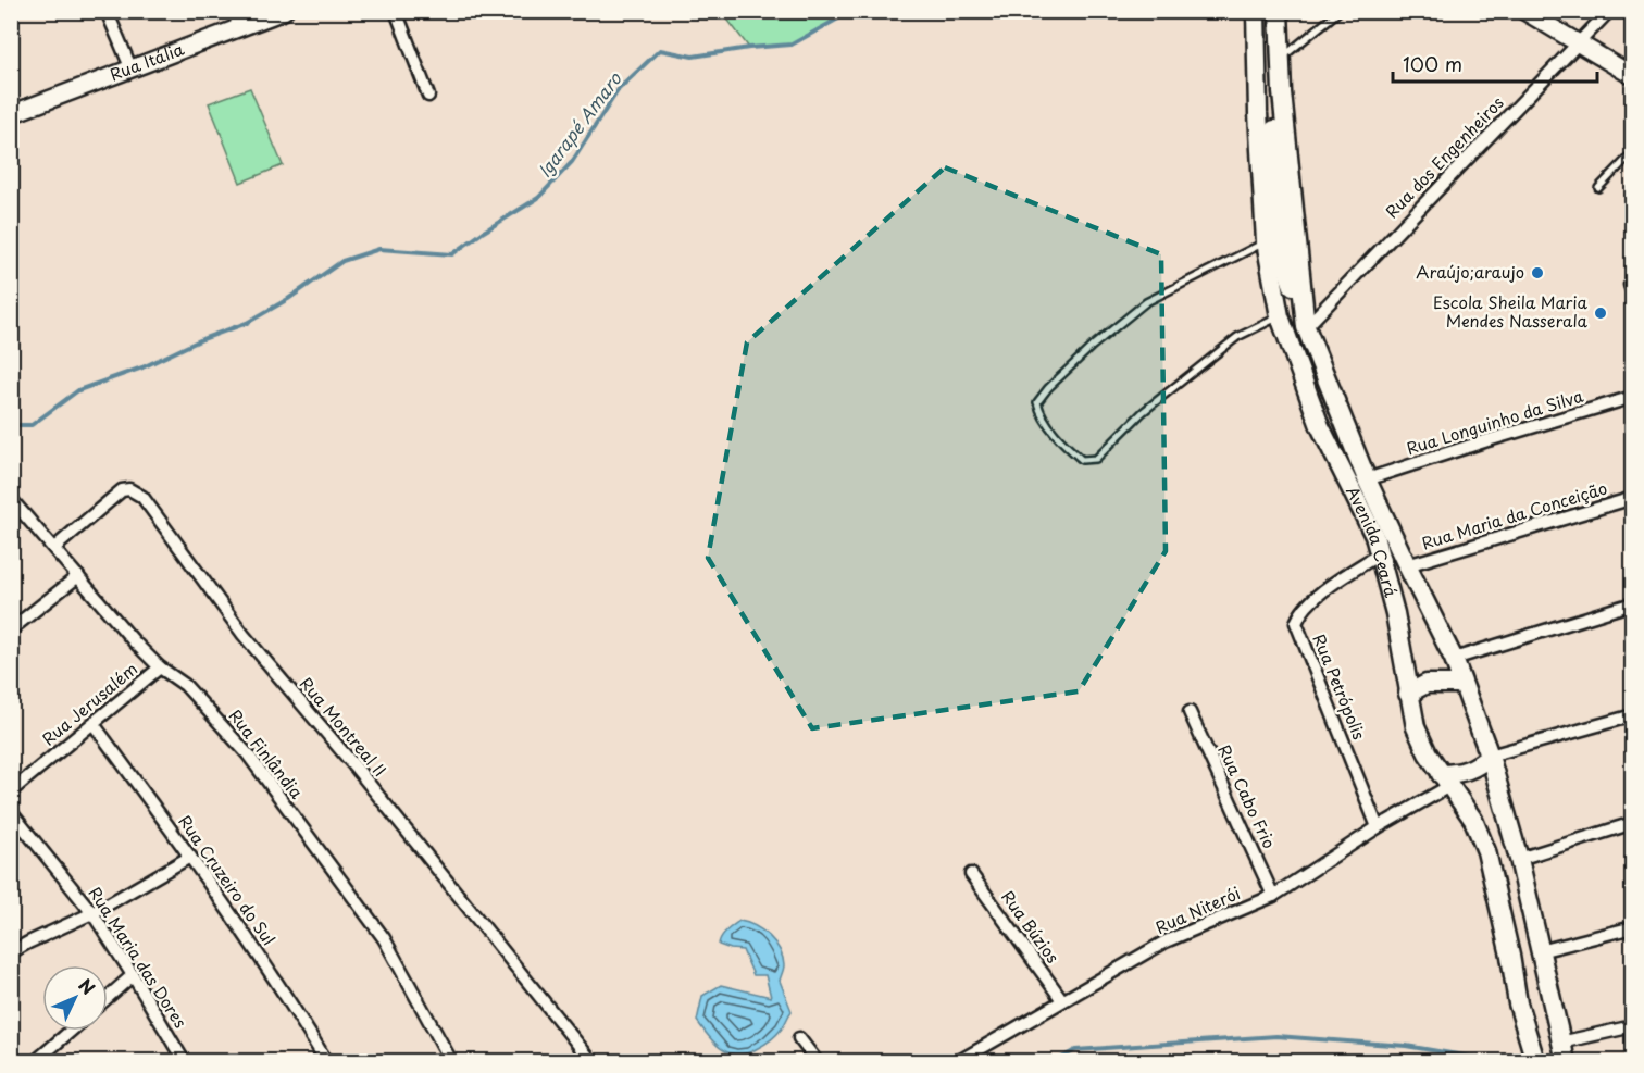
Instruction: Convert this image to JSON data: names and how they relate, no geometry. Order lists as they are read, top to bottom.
{
  "streets": {
    "main road": ["Avenida Ceará"],
    "street": [
      "Rua Itália",
      "Rua dos Engenheiros",
      "Rua Longuinho da Silva",
      "Rua Maria da Conceição",
      "Rua Petrópolis",
      "Rua Jerusalém",
      "Rua Montreal II",
      "Rua Finlândia",
      "Rua Cabo Frio",
      "Rua Cruzeiro do Sul",
      "Rua Niterói",
      "Rua Búzios",
      "Rua Maria das Dores"
    ]
  },
  "crossings": [
    ["Rua dos Engenheiros", "Avenida Ceará"],
    ["Rua Longuinho da Silva", "Avenida Ceará"],
    ["Rua Maria da Conceição", "Avenida Ceará"],
    ["Avenida Ceará", "Rua Petrópolis"],
    ["Avenida Ceará", "Rua Niterói"],
    ["Rua Petrópolis", "Rua Niterói"],
    ["Rua Jerusalém", "Rua Finlândia"],
    ["Rua Jerusalém", "Rua Cruzeiro do Sul"],
    ["Rua Montreal II", "Rua Finlândia"],
    ["Rua Cabo Frio", "Rua Niterói"],
    ["Rua Niterói", "Rua Búzios"]
  ],
  "water": ["Igarapé Amaro"],
  "places": ["Araújo;araujo", "Escola Sheila Maria Mendes Nasserala"],
  "scale_bar": "100 m",
  "north": "top right"
}
